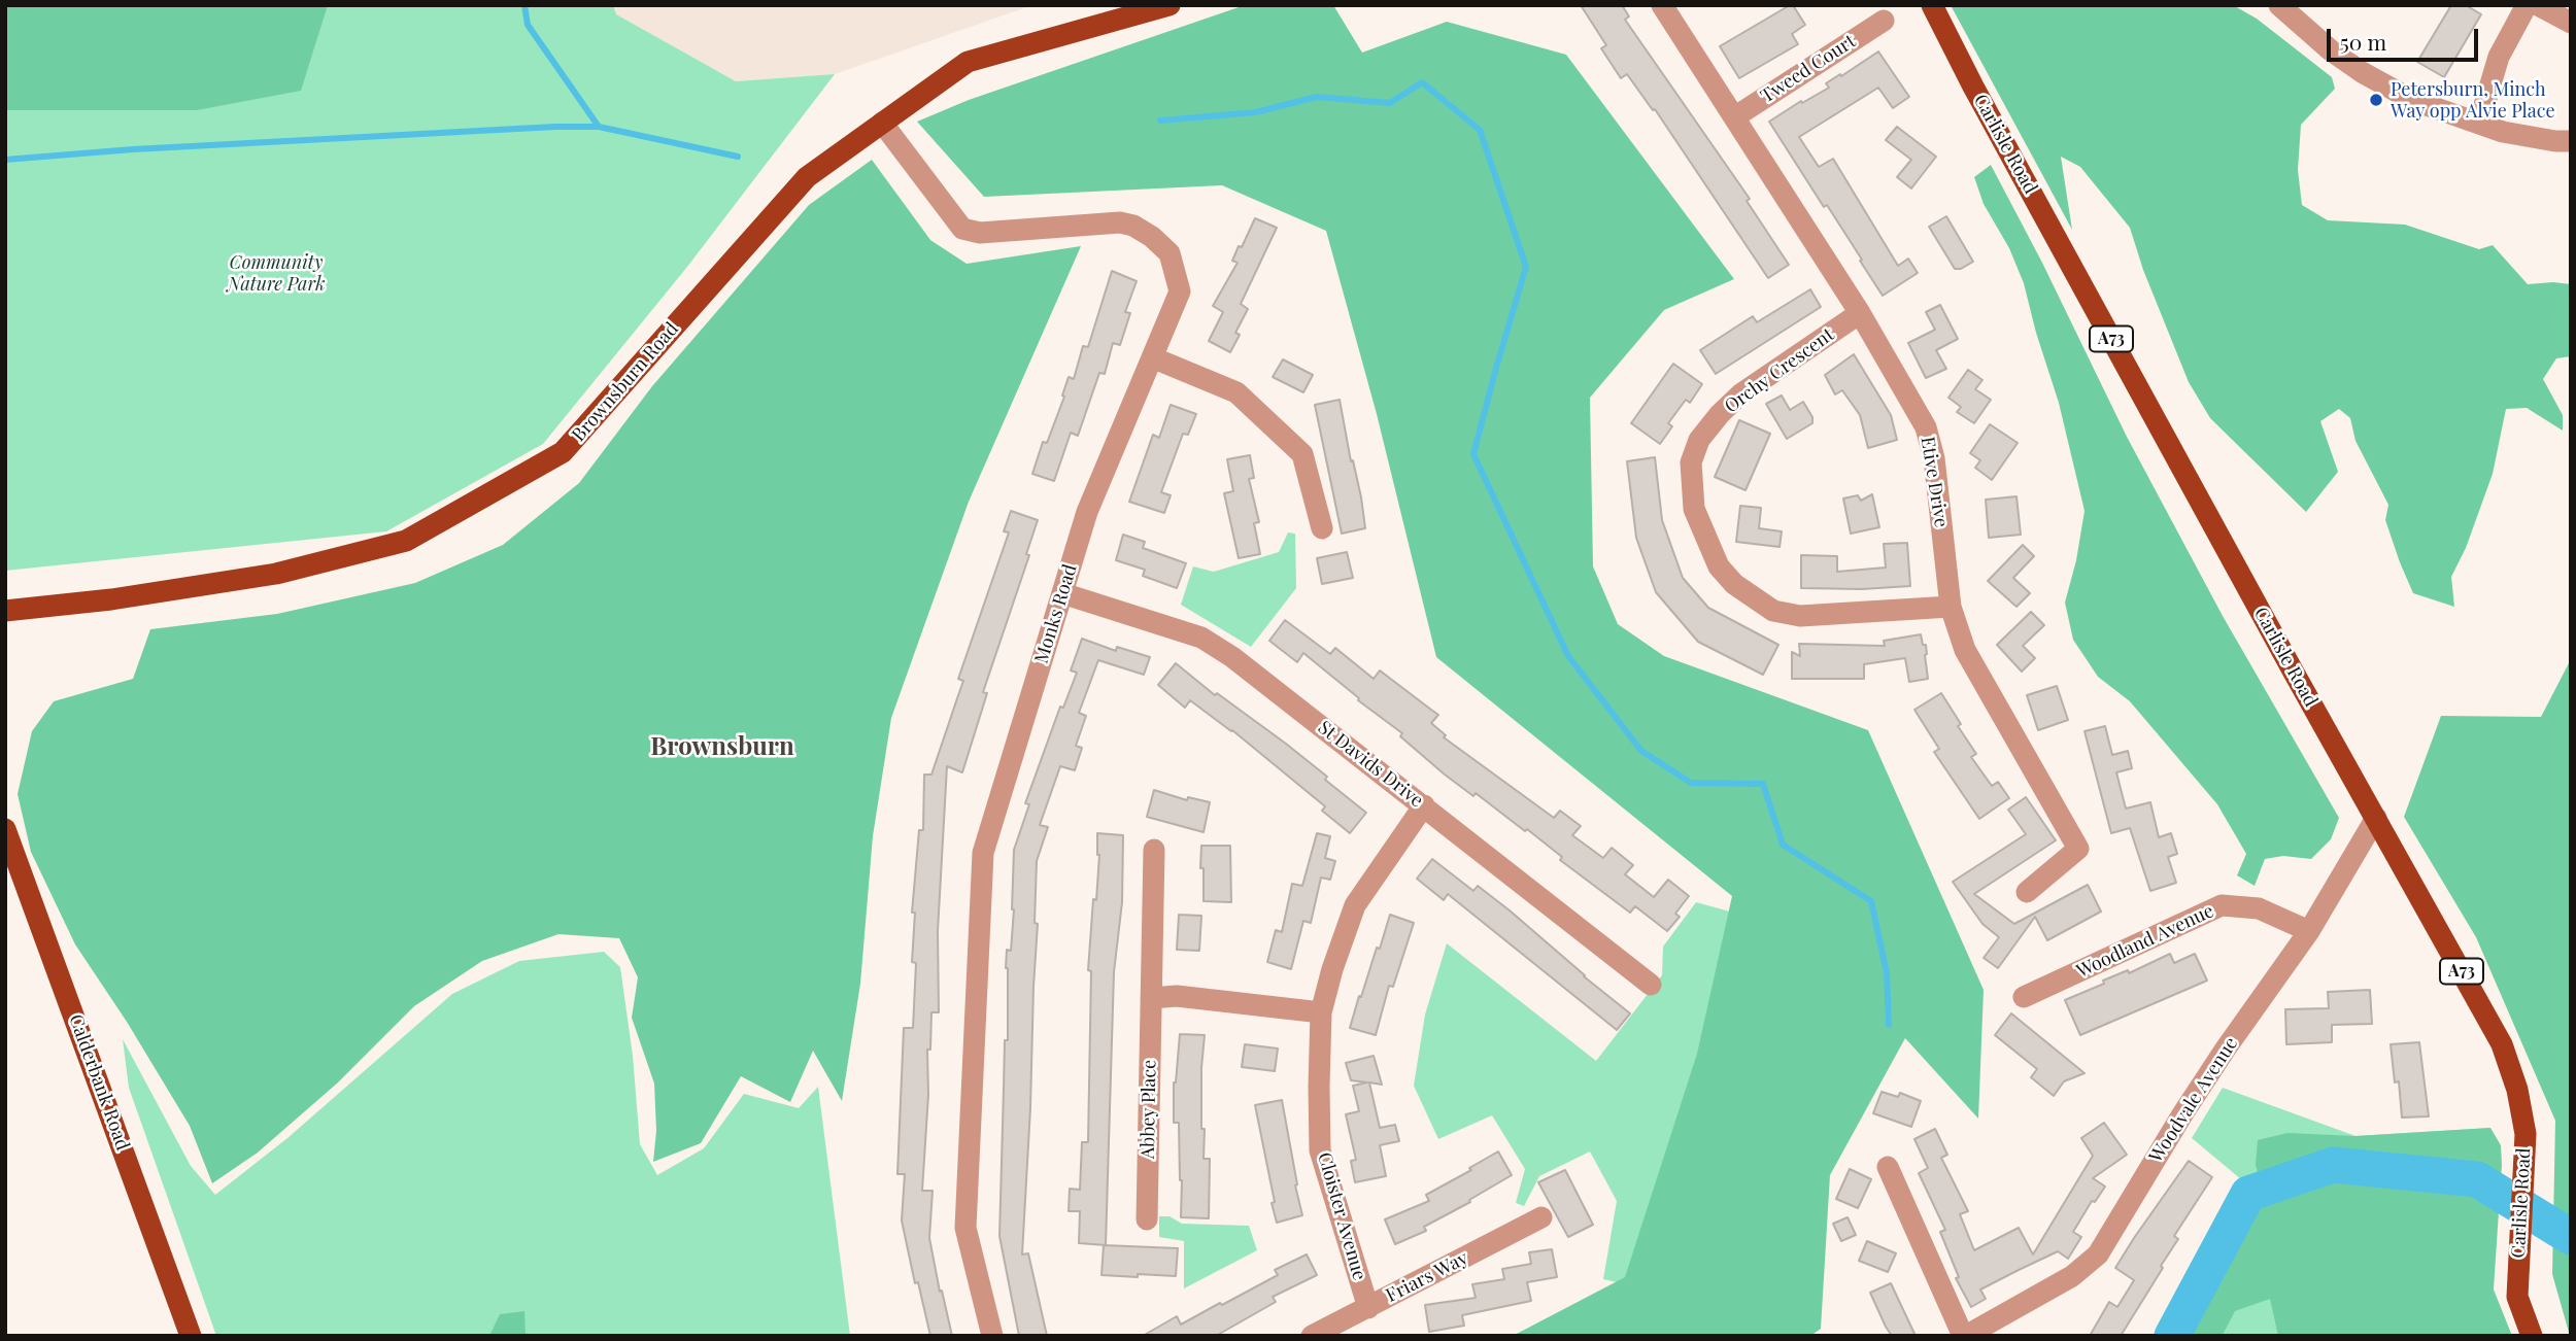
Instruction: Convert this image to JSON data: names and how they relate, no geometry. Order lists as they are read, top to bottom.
{
  "streets": {
    "main road": [
      "Carlisle Road",
      "A73",
      "Brownsburn Road",
      "Calderbank Road"
    ],
    "street": [
      "Tweed Court",
      "Orchy Crescent",
      "Etive Drive",
      "Monks Road",
      "St Davids Drive",
      "Woodland Avenue",
      "Woodvale Avenue",
      "Abbey Place",
      "Cloister Avenue",
      "Friars Way"
    ]
  },
  "crossings": [
    ["Tweed Court", "Etive Drive"],
    ["Carlisle Road", "Woodvale Avenue"],
    ["Orchy Crescent", "Etive Drive"],
    ["Brownsburn Road", "Monks Road"],
    ["Monks Road", "St Davids Drive"],
    ["St Davids Drive", "Cloister Avenue"],
    ["Woodland Avenue", "Woodvale Avenue"],
    ["Cloister Avenue", "Friars Way"]
  ],
  "districts": ["Brownsburn"],
  "parks": ["Community Nature Park"],
  "places": ["Petersburn, Minch Way opp Alvie Place"],
  "scale_bar": "50 m"
}
